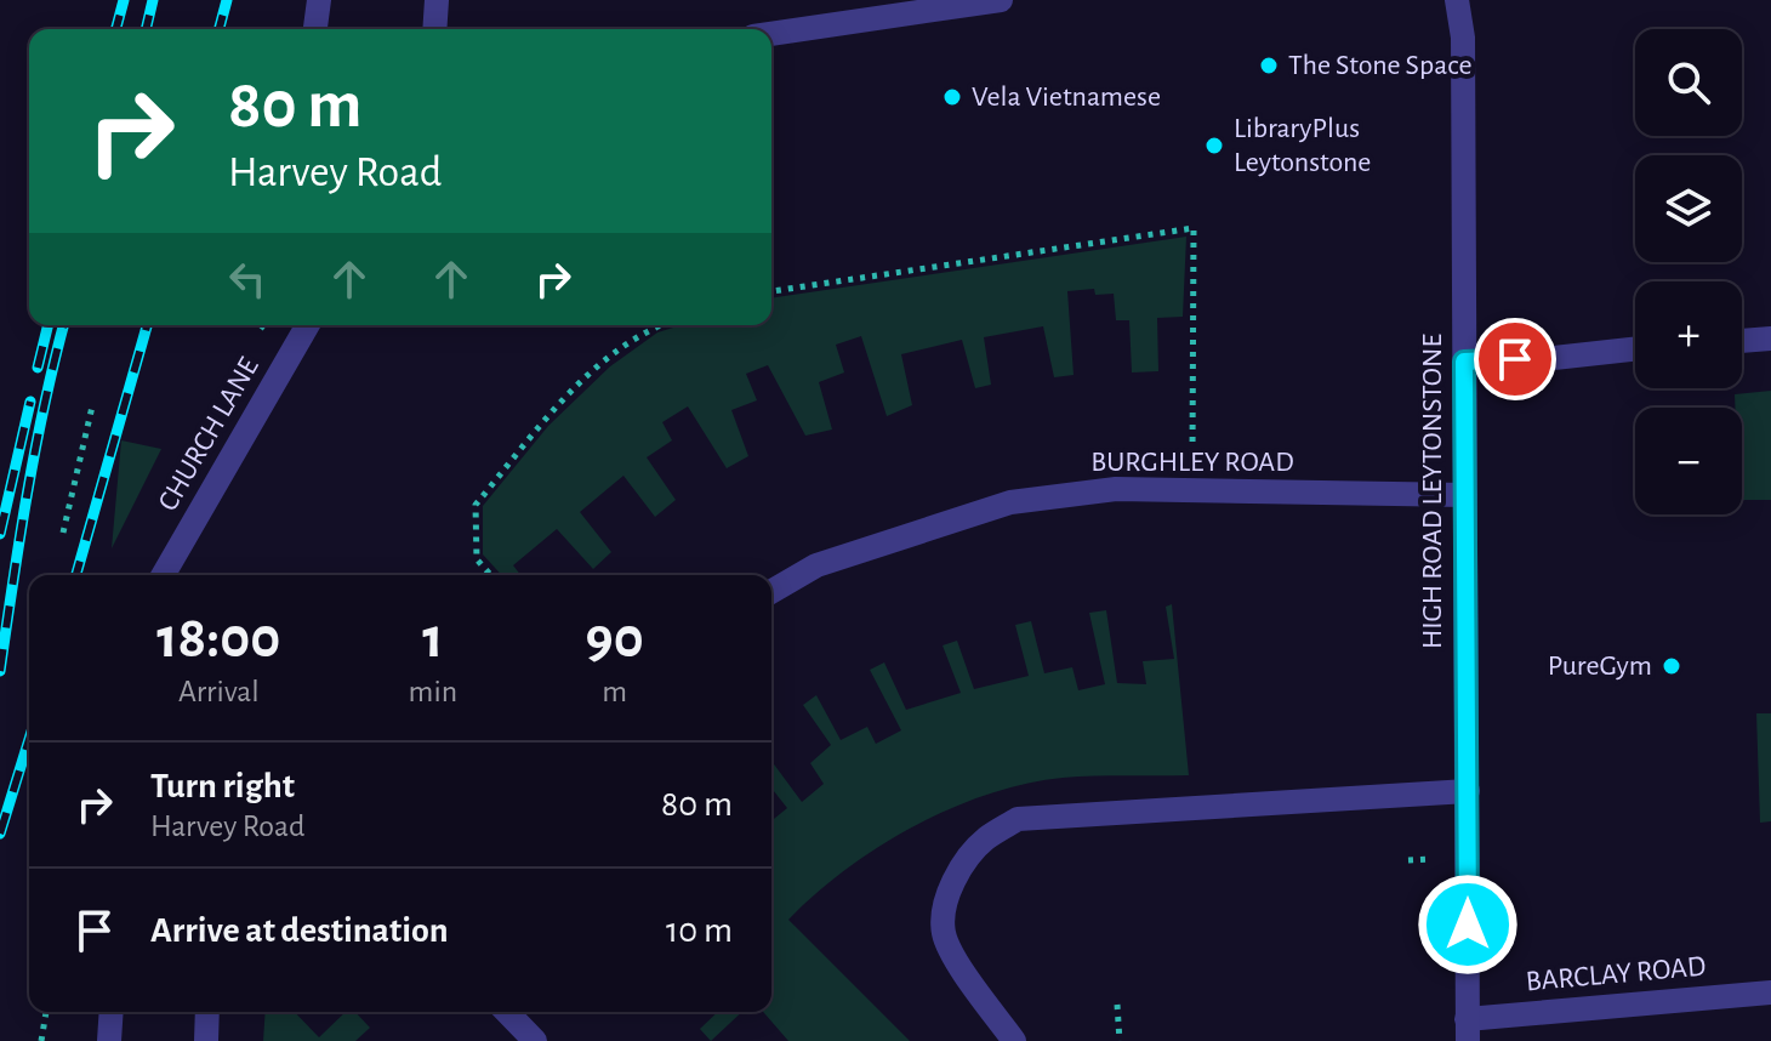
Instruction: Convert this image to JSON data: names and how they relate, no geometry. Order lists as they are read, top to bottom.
{
  "streets": {
    "street": [
      "CHURCH LANE",
      "BURGHLEY ROAD",
      "HIGH ROAD LEYTONSTONE",
      "BARCLAY ROAD"
    ]
  },
  "crossings": [
    ["BURGHLEY ROAD", "HIGH ROAD LEYTONSTONE"],
    ["HIGH ROAD LEYTONSTONE", "BARCLAY ROAD"]
  ],
  "places": [
    "The Stone Space",
    "Vela Vietnamese",
    "LibraryPlus Leytonstone",
    "PureGym"
  ],
  "page": {
    "map_buttons": ["+", "−"],
    "turn": ["80 m", "Harvey Road"],
    "eta": [
      "18:00",
      "Arrival",
      "1",
      "min",
      "90",
      "m"
    ],
    "list": [
      {
        "name": "Turn right",
        "note": "Harvey Road",
        "value": "80 m"
      },
      {
        "name": "Arrive at destination",
        "value": "10 m"
      }
    ]
  }
}
